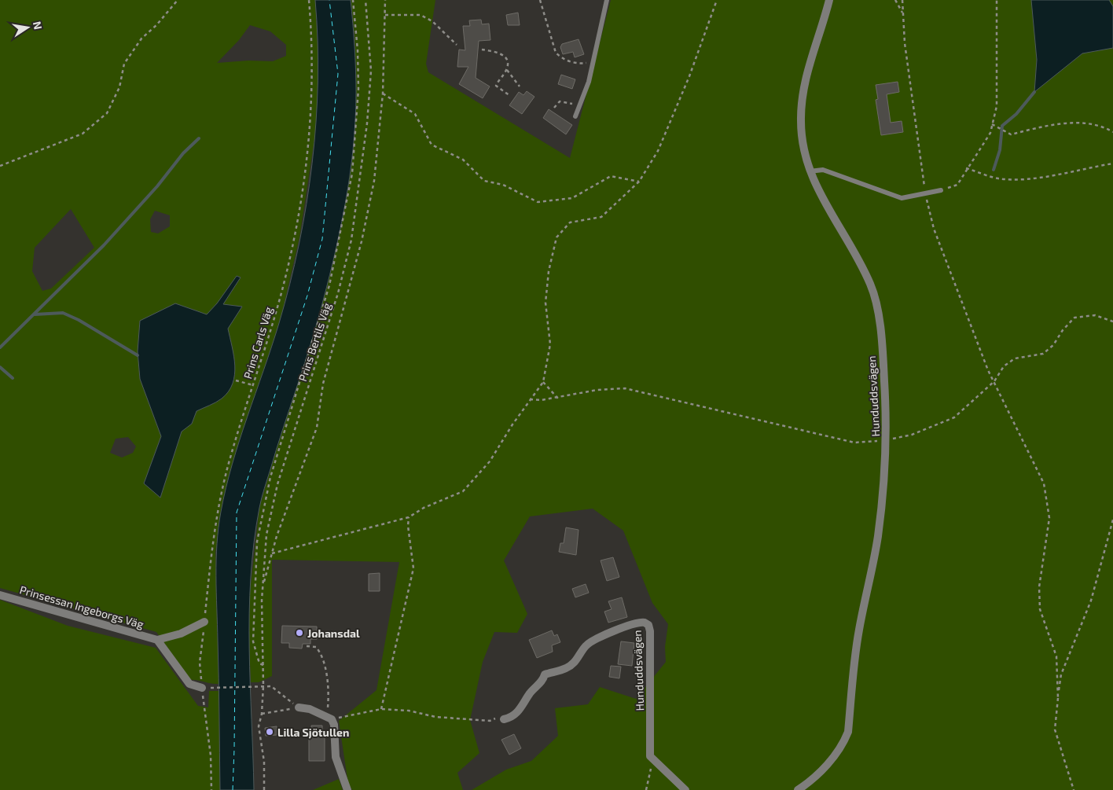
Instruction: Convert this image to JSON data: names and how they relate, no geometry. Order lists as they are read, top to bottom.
{
  "streets": {
    "street": ["Hunduddsvägen", "Prinsessan Ingeborgs Väg"],
    "path": ["Prins Bertils Väg", "Prins Carls Väg"]
  },
  "places": ["Johansdal", "Lilla Sjötullen"],
  "north": "right"
}
